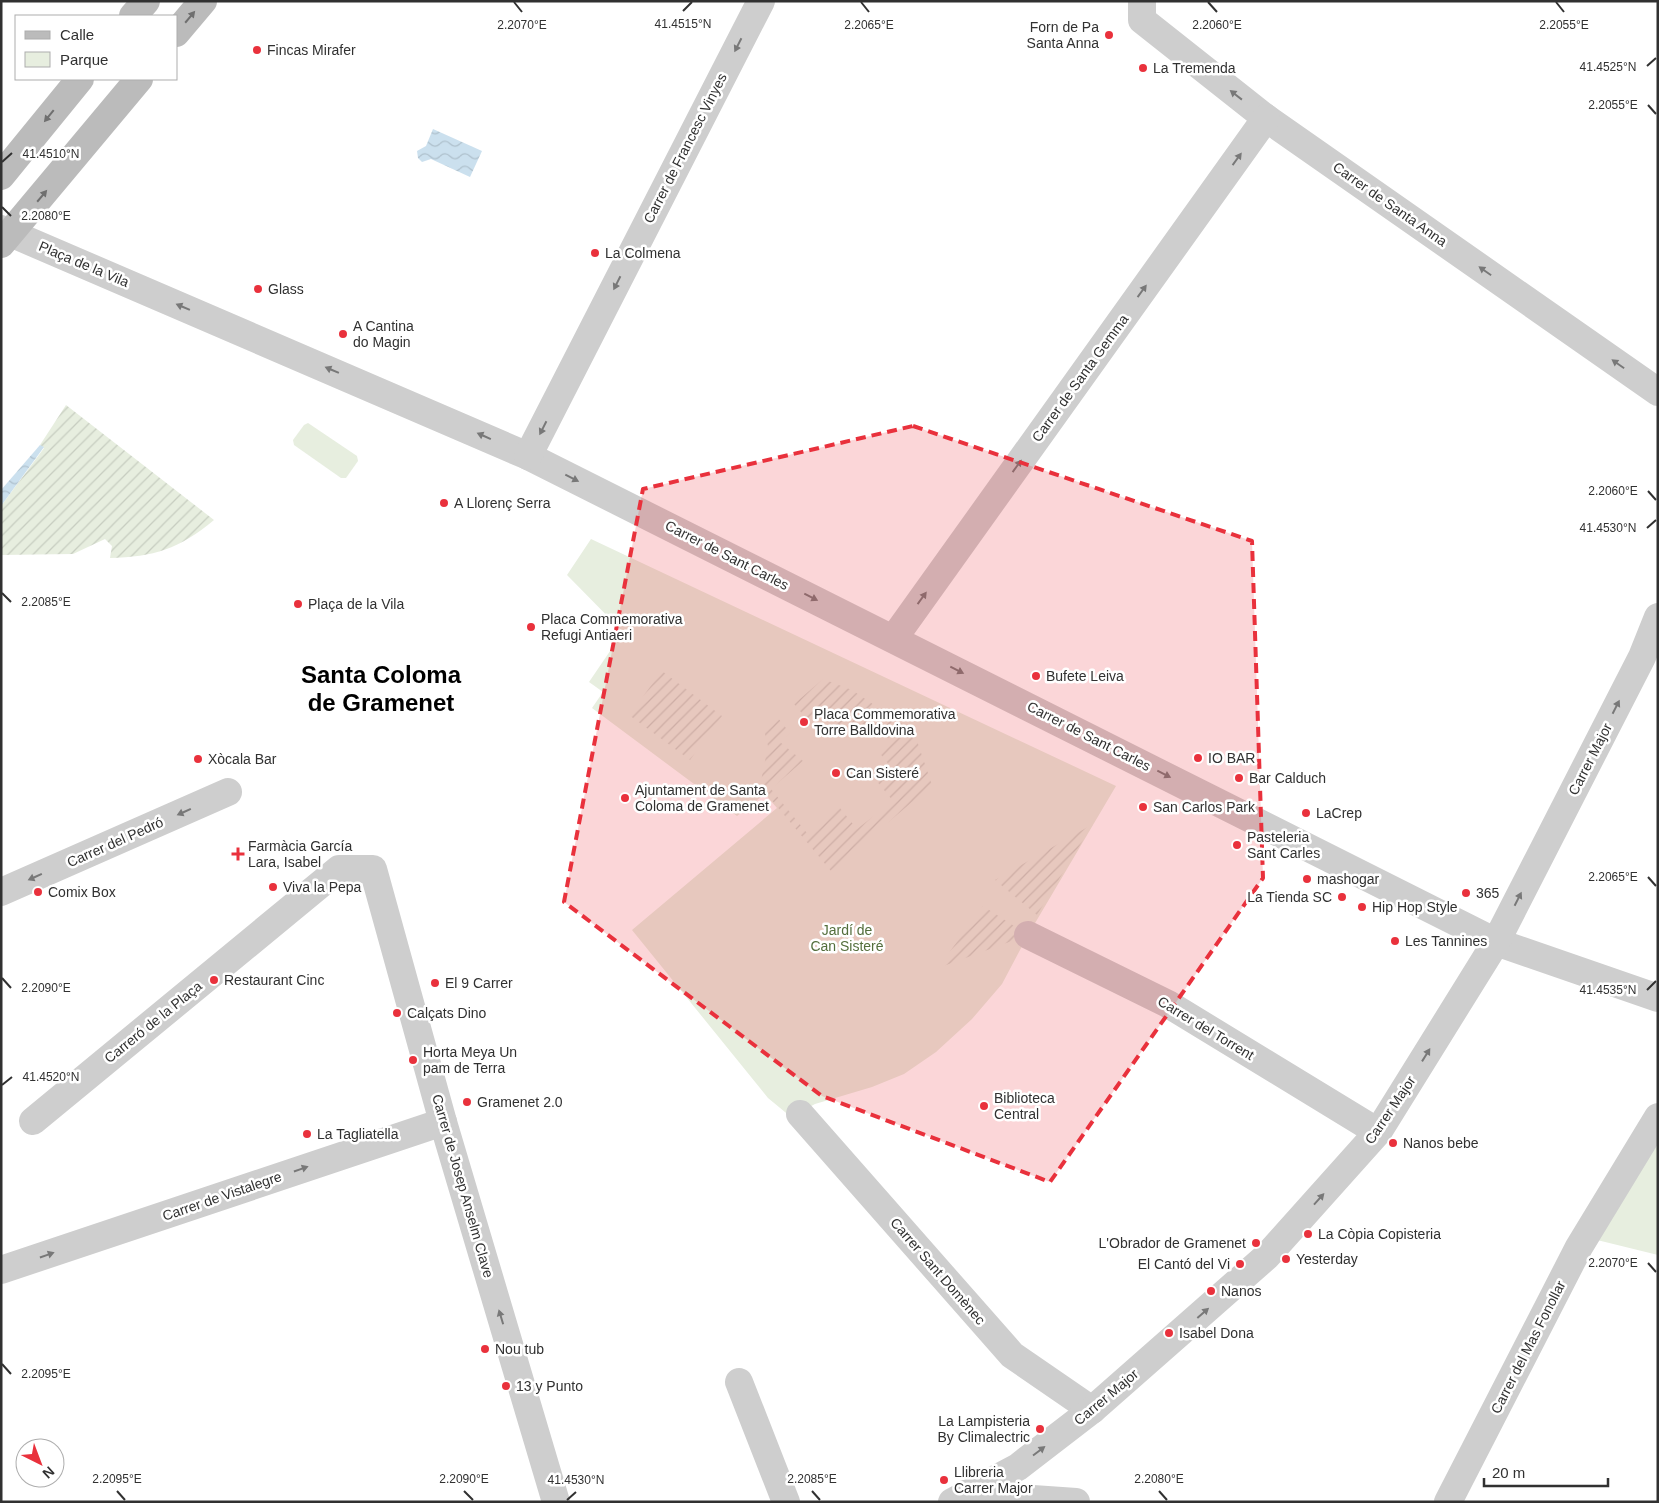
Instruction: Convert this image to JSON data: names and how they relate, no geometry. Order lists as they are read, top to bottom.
{
  "streets": {
    "street": [
      "Carrer de Francesc Vinyes",
      "Carrer de Santa Anna",
      "Plaça de la Vila",
      "Carrer de Santa Gemma",
      "Carrer de Sant Carles",
      "Carrer Major",
      "Carrer del Pedró",
      "Carreró de la Plaça",
      "Carrer del Torrent",
      "Carrer de Josep Anselm Clave",
      "Carrer de Vistalegre",
      "Carrer Sant Domènec",
      "Carrer del Mas Fonollar"
    ]
  },
  "crossings": [
    ["Carrer de Francesc Vinyes", "Plaça de la Vila"],
    ["Carrer de Francesc Vinyes", "Carrer de Sant Carles"],
    ["Carrer de Santa Anna", "Carrer de Santa Gemma"],
    ["Plaça de la Vila", "Carrer de Sant Carles"],
    ["Carrer de Santa Gemma", "Carrer de Sant Carles"],
    ["Carrer de Sant Carles", "Carrer Major"],
    ["Carrer Major", "Carrer del Torrent"],
    ["Carrer Major", "Carrer Sant Domènec"],
    ["Carreró de la Plaça", "Carrer de Josep Anselm Clave"],
    ["Carrer de Josep Anselm Clave", "Carrer de Vistalegre"]
  ],
  "one_way": [
    "Carrer de Francesc Vinyes",
    "Carrer de Santa Anna",
    "Plaça de la Vila",
    "Carrer de Santa Gemma",
    "Carrer de Sant Carles",
    "Carrer Major",
    "Carrer del Pedró",
    "Carrer de Josep Anselm Clave",
    "Carrer de Vistalegre"
  ],
  "districts": ["Santa Coloma de Gramenet"],
  "parks": ["Jardí de Can Sisteré"],
  "places": {
    "other": [
      "Forn de Pa Santa Anna",
      "Fincas Mirafer",
      "La Tremenda",
      "La Colmena",
      "Glass",
      "A Cantina do Magin",
      "A Llorenç Serra",
      "Plaça de la Vila",
      "Placa Commemorativa Refugi Antiaeri",
      "Bufete Leiva",
      "Placa Commemorativa Torre Balldovina",
      "IO BAR",
      "Xòcala Bar",
      "Can Sisteré",
      "Bar Calduch",
      "Ajuntament de Santa Coloma de Gramenet",
      "San Carlos Park",
      "LaCrep",
      "Pasteleria Sant Carles",
      "mashogar",
      "Viva la Pepa",
      "Comix Box",
      "365",
      "La Tienda SC",
      "Hip Hop Style",
      "Les Tannines",
      "Restaurant Cinc",
      "El 9 Carrer",
      "Calçats Dino",
      "Horta Meya Un pam de Terra",
      "Gramenet 2.0",
      "Biblioteca Central",
      "La Tagliatella",
      "Nanos bebe",
      "La Còpia Copisteria",
      "L'Obrador de Gramenet",
      "Yesterday",
      "El Cantó del Vi",
      "Nanos",
      "Isabel Dona",
      "Nou tub",
      "13 y Punto",
      "La Lampisteria By Climalectric",
      "Llibreria Carrer Major"
    ],
    "health": ["Farmàcia García Lara, Isabel"]
  },
  "legend": ["Calle", "Parque"],
  "scale_bar": "20 m",
  "north": "bottom right",
  "coordinates": [
    "41.4515°N",
    "2.2070°E",
    "2.2065°E",
    "2.2060°E",
    "2.2055°E",
    "41.4525°N",
    "41.4510°N",
    "2.2080°E",
    "41.4530°N",
    "2.2085°E",
    "2.2090°E",
    "41.4535°N",
    "41.4520°N",
    "2.2095°E"
  ]
}
